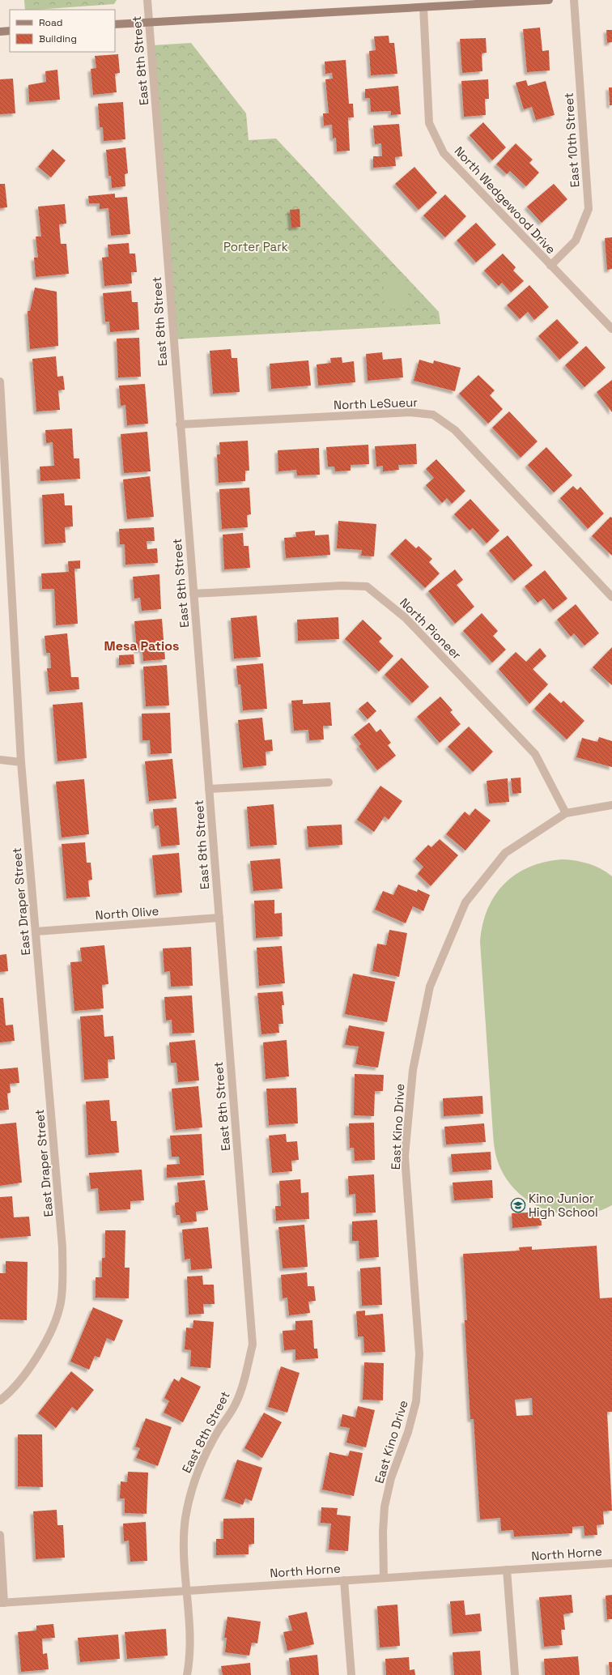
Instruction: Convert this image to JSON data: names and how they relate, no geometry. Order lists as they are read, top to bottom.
{
  "streets": {
    "street": [
      "East 8th Street",
      "East 10th Street",
      "North Wedgewood Drive",
      "North LeSueur",
      "North Pioneer",
      "East Draper Street",
      "North Olive",
      "East Kino Drive",
      "North Horne"
    ]
  },
  "crossings": [
    ["East 8th Street", "North LeSueur"],
    ["East 8th Street", "North Pioneer"],
    ["East 8th Street", "North Olive"],
    ["East 8th Street", "North Horne"],
    ["East 10th Street", "North Wedgewood Drive"],
    ["North Pioneer", "East Kino Drive"],
    ["East Draper Street", "North Olive"],
    ["East Kino Drive", "North Horne"]
  ],
  "districts": ["Mesa Patios"],
  "parks": ["Porter Park"],
  "places": {
    "school or university": ["Kino Junior High School"]
  },
  "legend": ["Road", "Building"]
}
